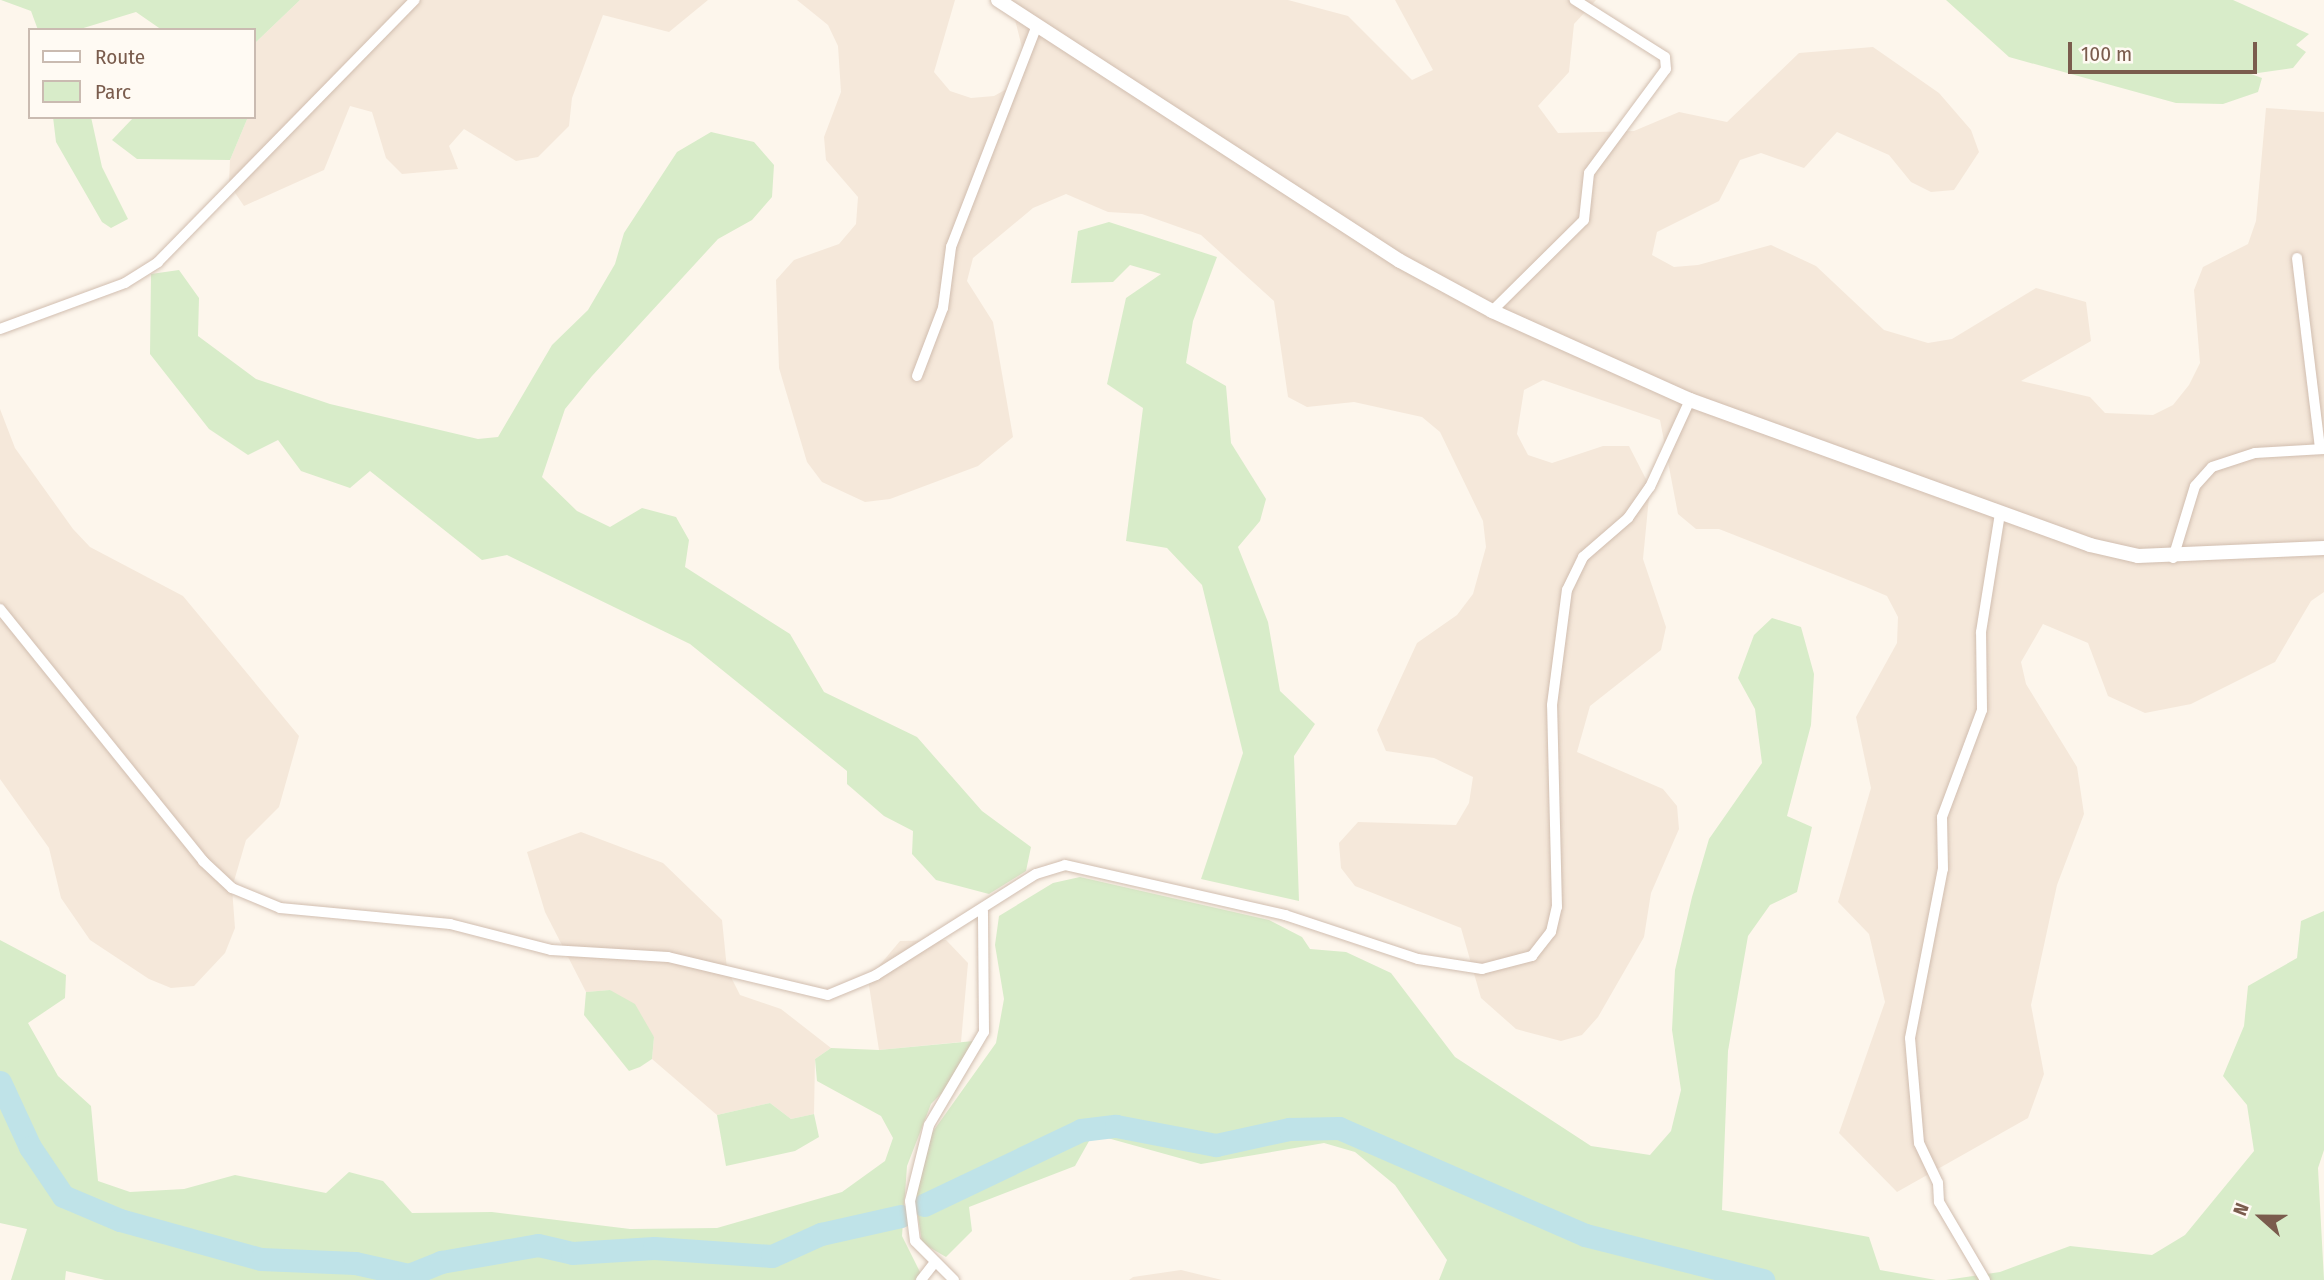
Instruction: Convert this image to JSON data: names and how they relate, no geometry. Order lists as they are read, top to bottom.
{
  "legend": ["Route", "Parc"],
  "scale_bar": "100 m",
  "north": "left"
}
